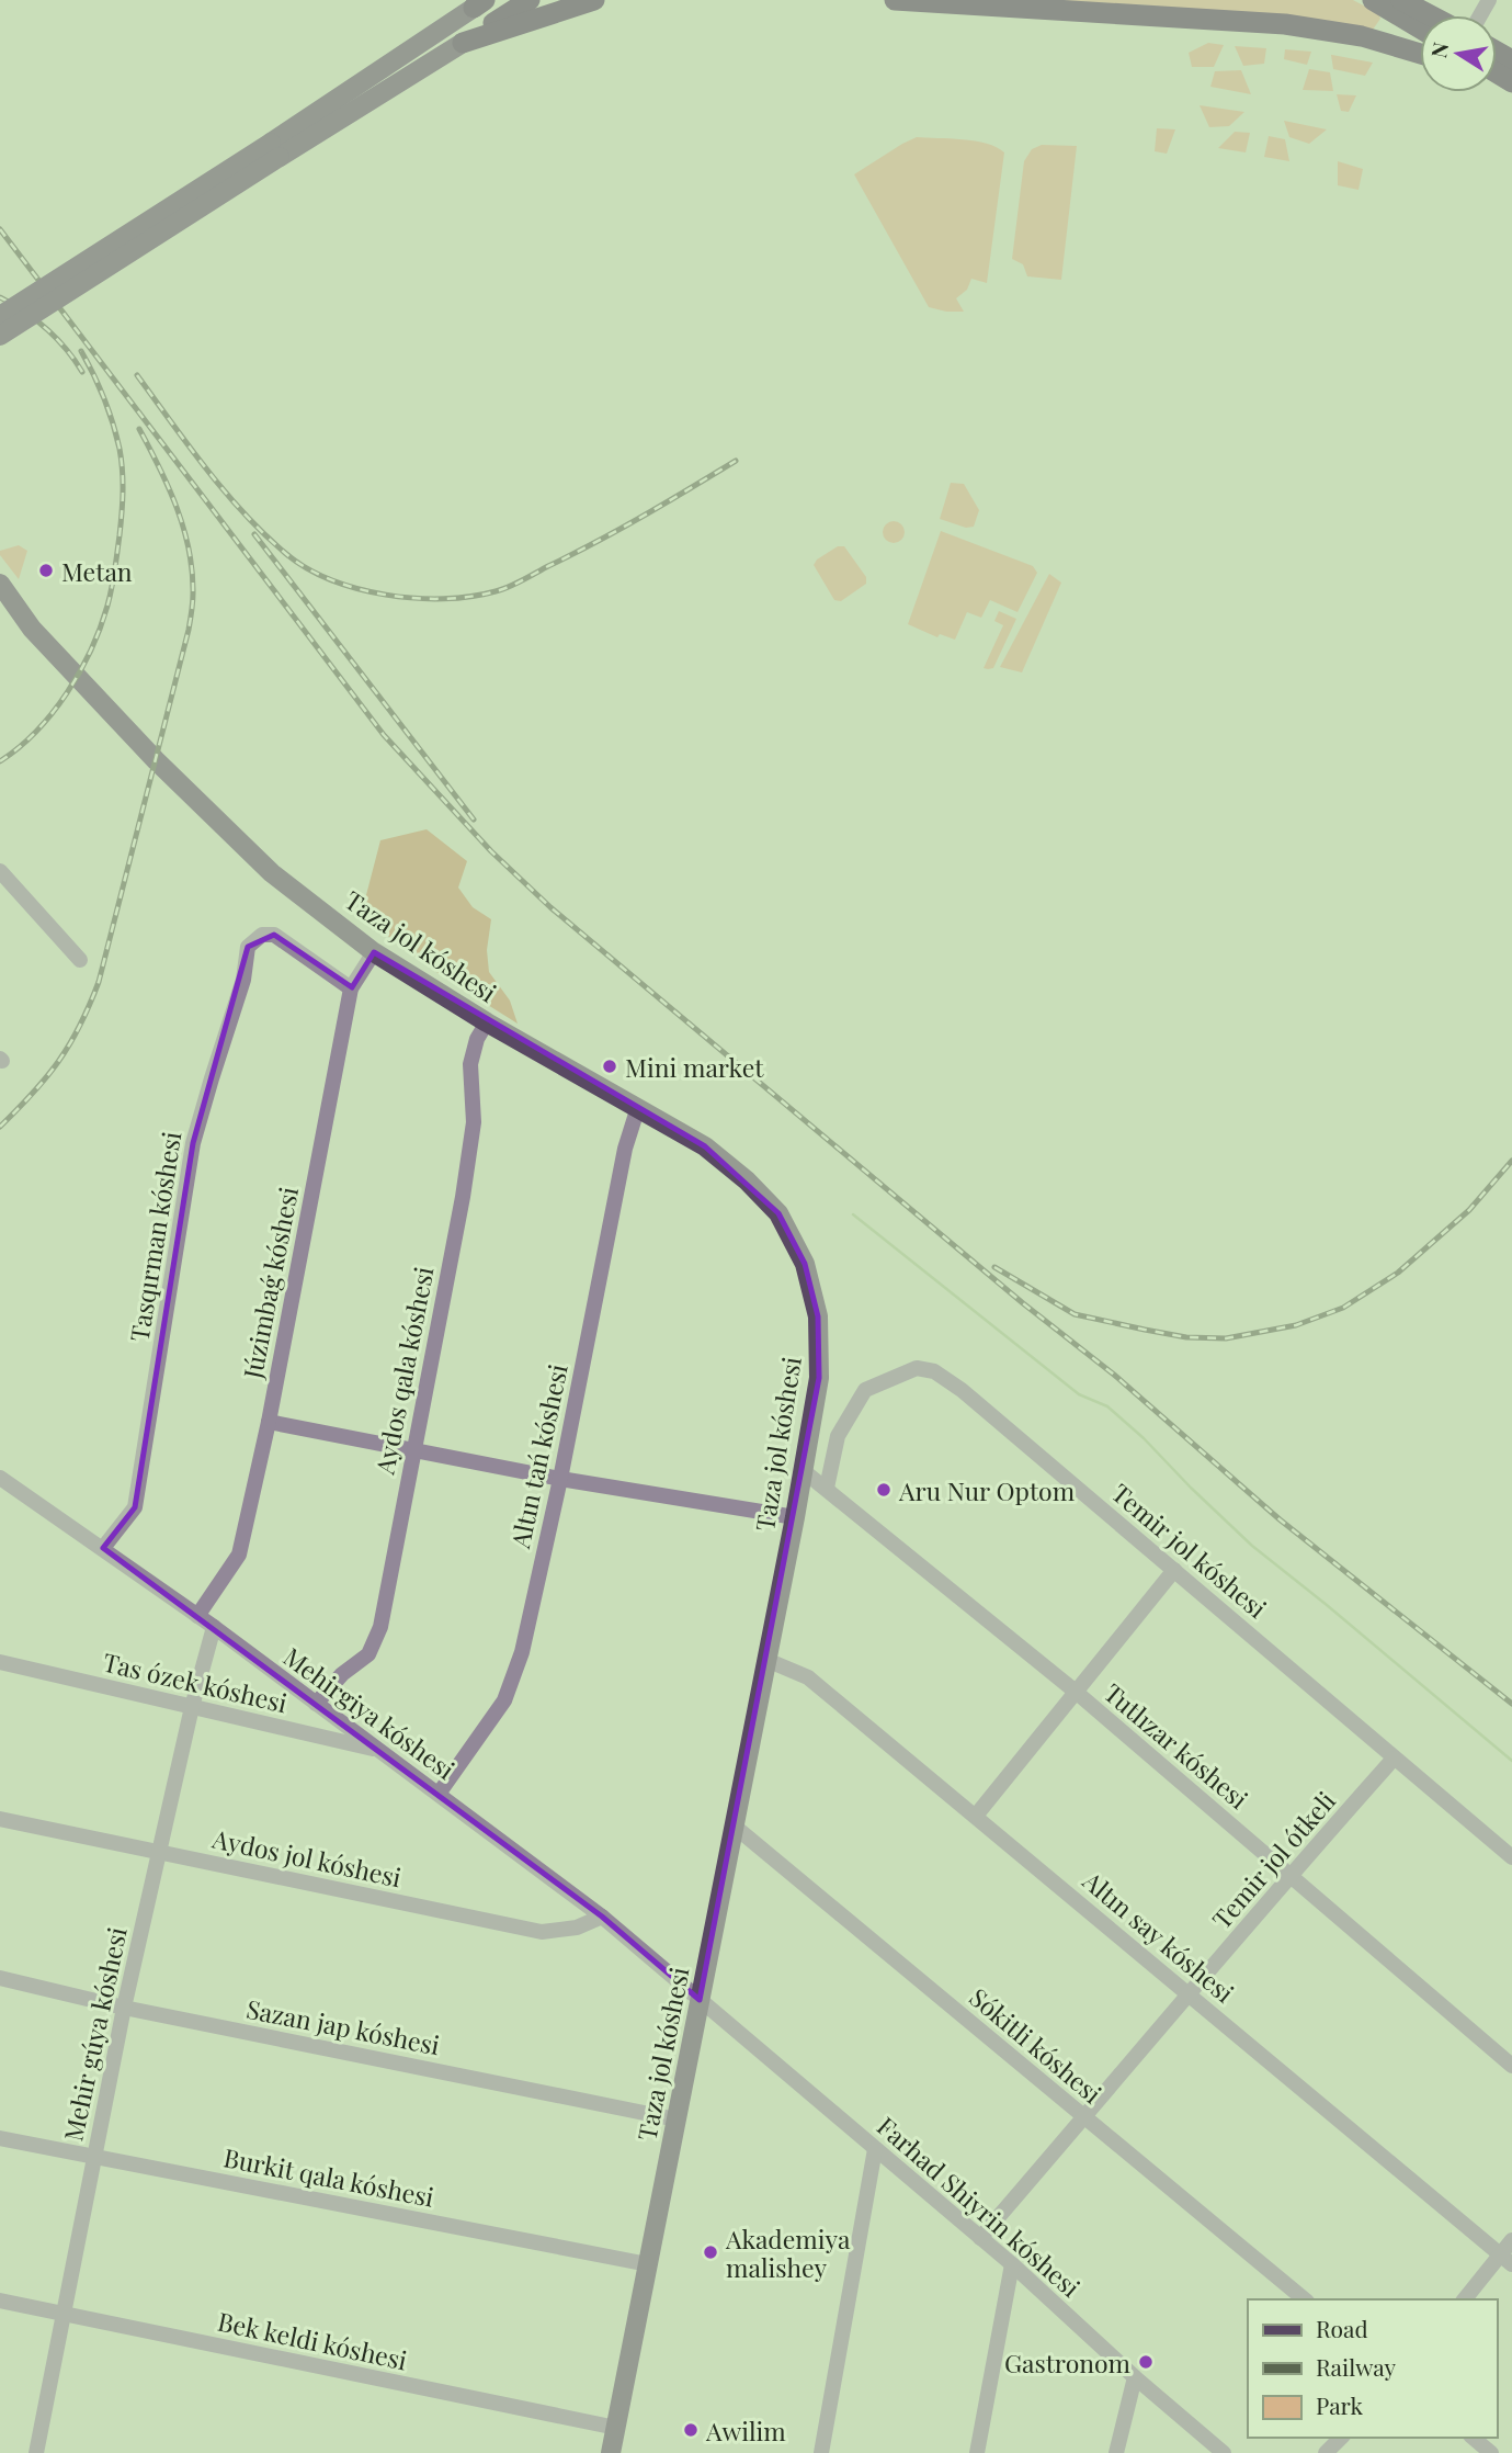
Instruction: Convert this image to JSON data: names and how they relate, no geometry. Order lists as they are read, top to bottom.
{
  "streets": {
    "main road": ["Taza jol kóshesi"],
    "street": [
      "Tasqırman kóshesi",
      "Júzimbaǵ kóshesi",
      "Aydos qala kóshesi",
      "Altın tań kóshesi",
      "Temir jol kóshesi",
      "Tas ózek kóshesi",
      "Mehirgiya kóshesi",
      "Tutlızar kóshesi",
      "Aydos jol kóshesi",
      "Temir jol ótkeli",
      "Altın say kóshesi",
      "Sazan jap kóshesi",
      "Mehir gúyа kóshesi",
      "Sókitli kóshesi",
      "Burkit qala kóshesi",
      "Farhad Shiyrin kóshesi",
      "Bek keldi kóshesi"
    ]
  },
  "crossings": [
    ["Taza jol kóshesi", "Júzimbaǵ kóshesi"],
    ["Taza jol kóshesi", "Aydos qala kóshesi"],
    ["Taza jol kóshesi", "Altın tań kóshesi"],
    ["Taza jol kóshesi", "Mehirgiya kóshesi"],
    ["Taza jol kóshesi", "Tutlızar kóshesi"],
    ["Taza jol kóshesi", "Altın say kóshesi"],
    ["Taza jol kóshesi", "Sazan jap kóshesi"],
    ["Taza jol kóshesi", "Sókitli kóshesi"],
    ["Taza jol kóshesi", "Burkit qala kóshesi"],
    ["Taza jol kóshesi", "Farhad Shiyrin kóshesi"],
    ["Taza jol kóshesi", "Bek keldi kóshesi"],
    ["Tasqırman kóshesi", "Júzimbaǵ kóshesi"],
    ["Tasqırman kóshesi", "Mehirgiya kóshesi"],
    ["Júzimbaǵ kóshesi", "Mehirgiya kóshesi"],
    ["Aydos qala kóshesi", "Mehirgiya kóshesi"],
    ["Altın tań kóshesi", "Mehirgiya kóshesi"],
    ["Temir jol kóshesi", "Tutlızar kóshesi"],
    ["Temir jol kóshesi", "Temir jol ótkeli"],
    ["Tas ózek kóshesi", "Mehirgiya kóshesi"],
    ["Tas ózek kóshesi", "Mehir gúyа kóshesi"],
    ["Mehirgiya kóshesi", "Aydos jol kóshesi"],
    ["Mehirgiya kóshesi", "Mehir gúyа kóshesi"],
    ["Mehirgiya kóshesi", "Farhad Shiyrin kóshesi"],
    ["Tutlızar kóshesi", "Temir jol ótkeli"],
    ["Aydos jol kóshesi", "Mehir gúyа kóshesi"],
    ["Temir jol ótkeli", "Altın say kóshesi"],
    ["Temir jol ótkeli", "Sókitli kóshesi"],
    ["Temir jol ótkeli", "Farhad Shiyrin kóshesi"],
    ["Sazan jap kóshesi", "Mehir gúyа kóshesi"],
    ["Mehir gúyа kóshesi", "Burkit qala kóshesi"],
    ["Mehir gúyа kóshesi", "Bek keldi kóshesi"]
  ],
  "places": [
    "Metan",
    "Mini market",
    "Aru Nur Optom",
    "Akademiya malishey",
    "Gastronom",
    "Awilim"
  ],
  "legend": ["Road", "Railway", "Park"],
  "north": "left"
}
